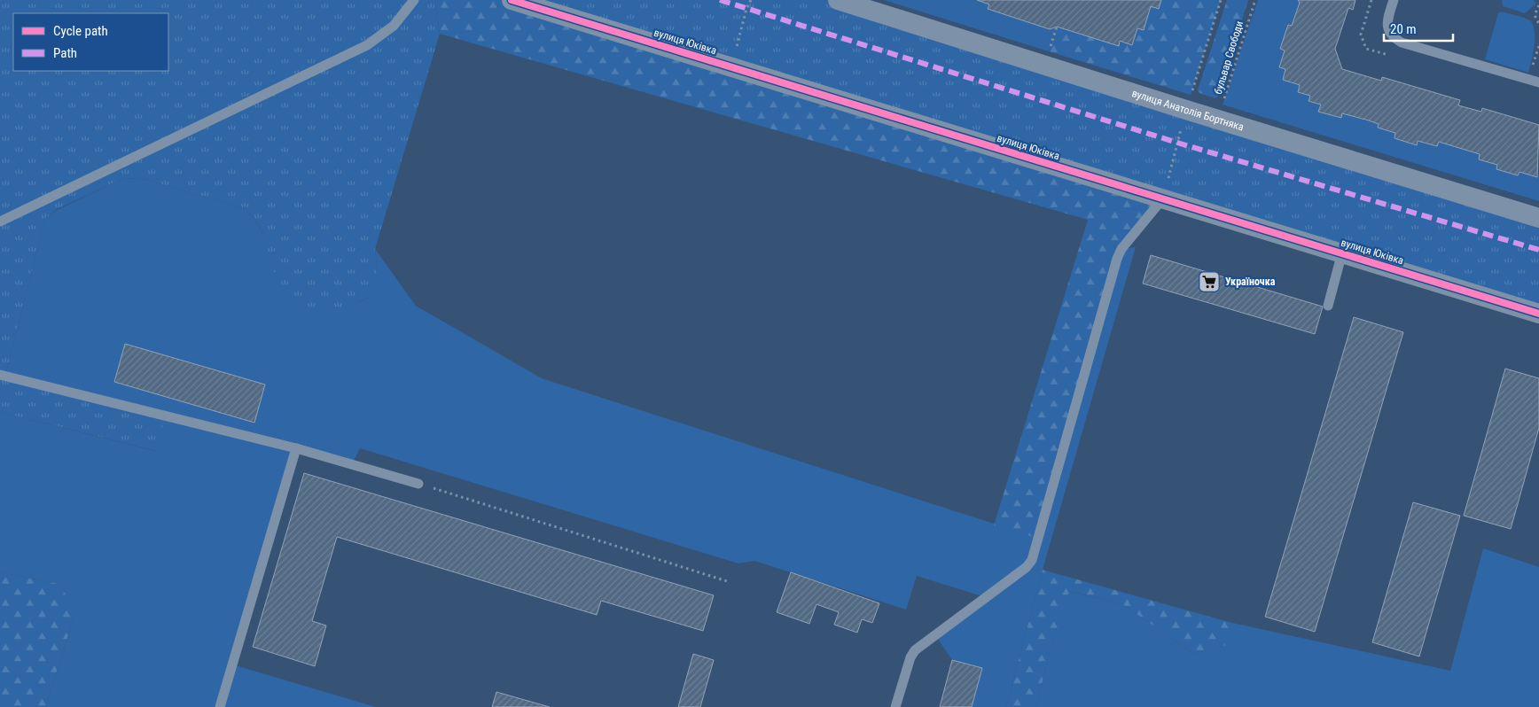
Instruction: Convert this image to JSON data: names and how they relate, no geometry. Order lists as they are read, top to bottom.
{
  "streets": {
    "street": ["вулиця Юківка", "вулиця Анатолія Бортняка"],
    "path": ["бульвар Свободи"]
  },
  "crossings": [
    ["бульвар Свободи", "вулиця Анатолія Бортняка"]
  ],
  "places": {
    "supermarket": ["Україночка"]
  },
  "legend": ["Cycle path", "Path"],
  "scale_bar": "20 m"
}
